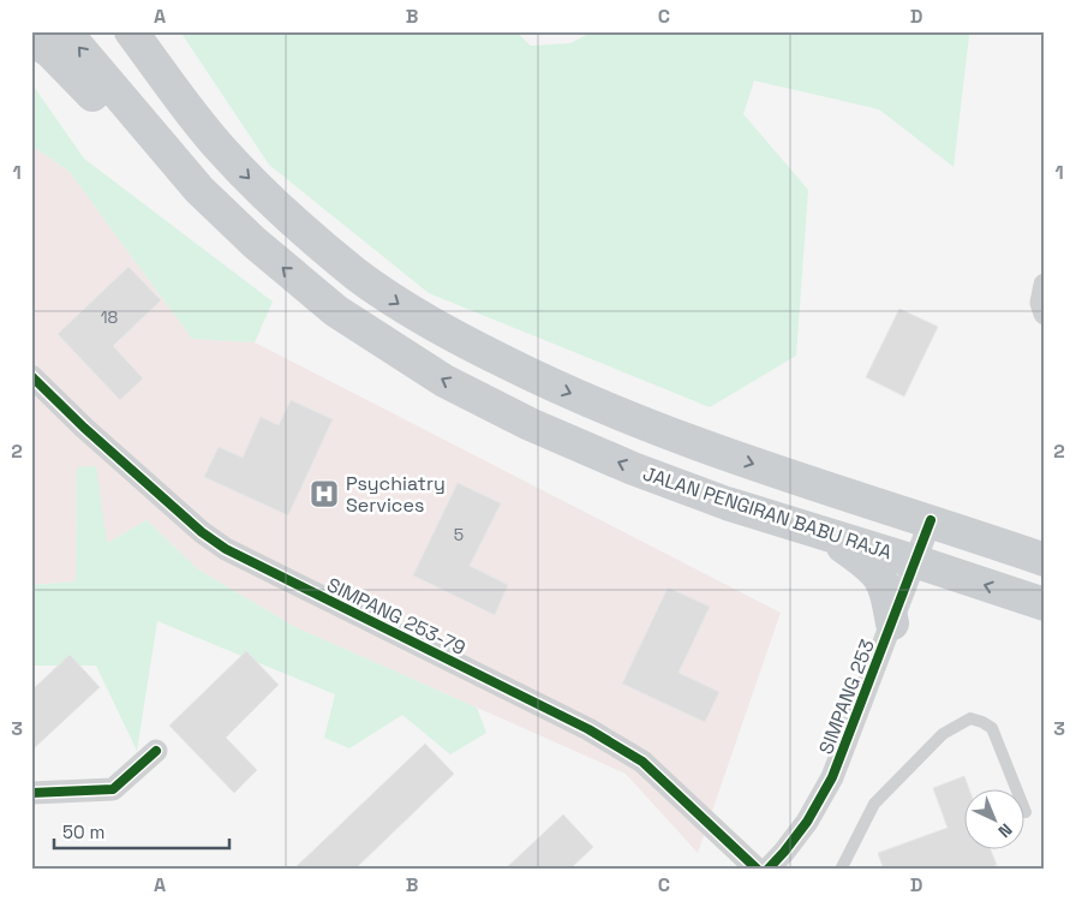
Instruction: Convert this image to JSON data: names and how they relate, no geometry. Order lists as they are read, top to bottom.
{
  "streets": {
    "main road": ["JALAN PENGIRAN BABU RAJA"],
    "street": ["SIMPANG 253-79", "SIMPANG 253"]
  },
  "crossings": [
    ["JALAN PENGIRAN BABU RAJA", "SIMPANG 253"]
  ],
  "places": {
    "hospital": ["Psychiatry Services"]
  },
  "house_numbers": ["18", "5"],
  "scale_bar": "50 m",
  "north": "bottom right",
  "grid": {
    "columns": [
      "A",
      "B",
      "C",
      "D"
    ],
    "rows": ["1", "2", "3"]
  }
}
